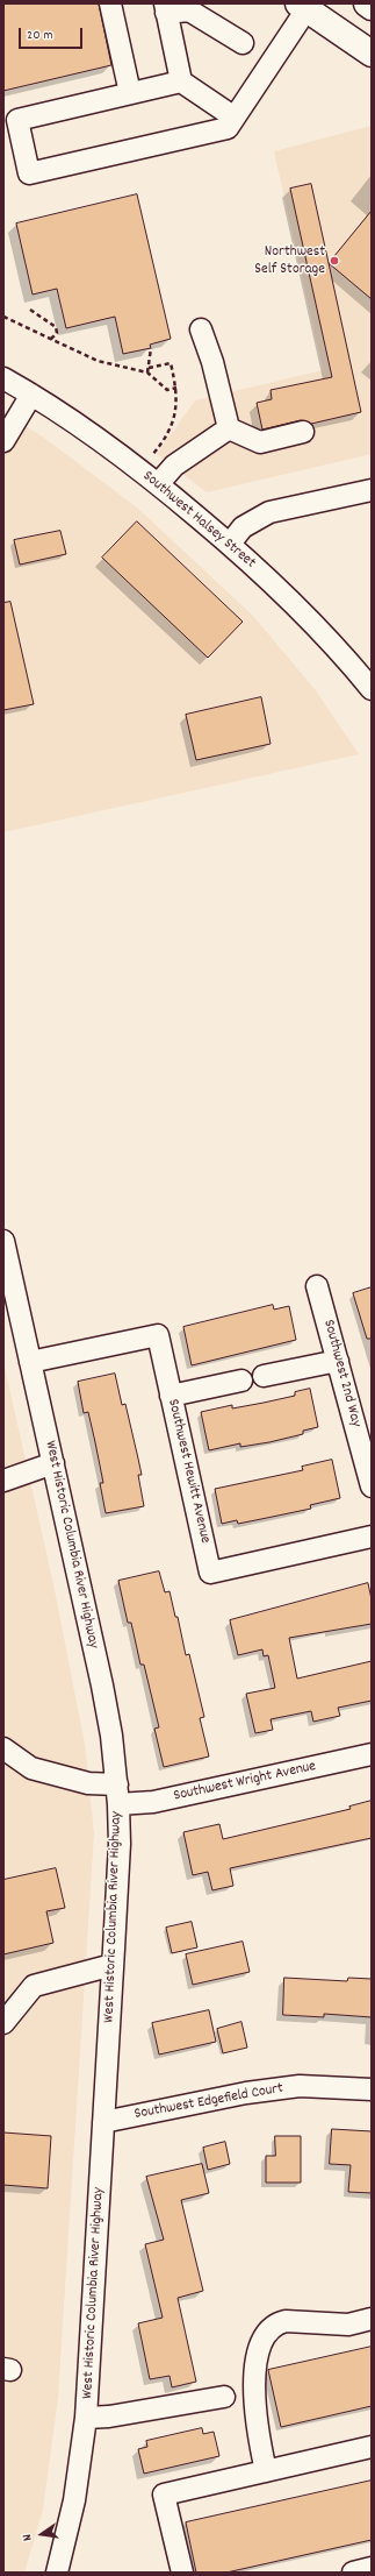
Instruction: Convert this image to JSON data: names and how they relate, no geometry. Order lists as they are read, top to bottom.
{
  "streets": {
    "street": [
      "Southwest Halsey Street",
      "Southwest 2nd Way",
      "Southwest Hewitt Avenue",
      "West Historic Columbia River Highway",
      "Southwest Wright Avenue",
      "Southwest Edgefield Court"
    ]
  },
  "crossings": [
    ["Southwest Hewitt Avenue", "West Historic Columbia River Highway"],
    ["West Historic Columbia River Highway", "Southwest Wright Avenue"],
    ["West Historic Columbia River Highway", "Southwest Edgefield Court"]
  ],
  "places": ["Northwest Self Storage"],
  "scale_bar": "20 m",
  "north": "left"
}
